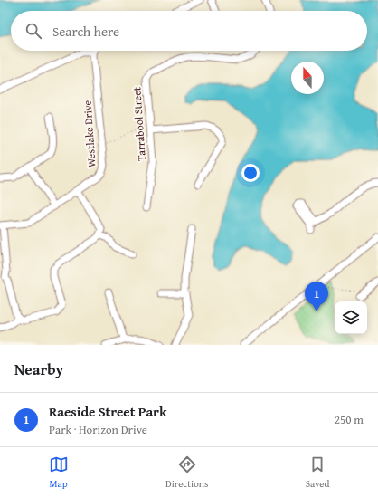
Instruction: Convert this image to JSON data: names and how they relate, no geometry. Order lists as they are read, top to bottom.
{
  "streets": {
    "street": ["Tarrabool Street", "Westlake Drive"]
  },
  "north": "top",
  "page": {
    "search": "Search here",
    "pins": "1",
    "heading": "Nearby",
    "list": [
      {
        "mark": "1",
        "name": "Raeside Street Park",
        "note": "Park · Horizon Drive",
        "value": "250 m"
      }
    ],
    "nav": ["Map", "Directions", "Saved"]
  }
}
